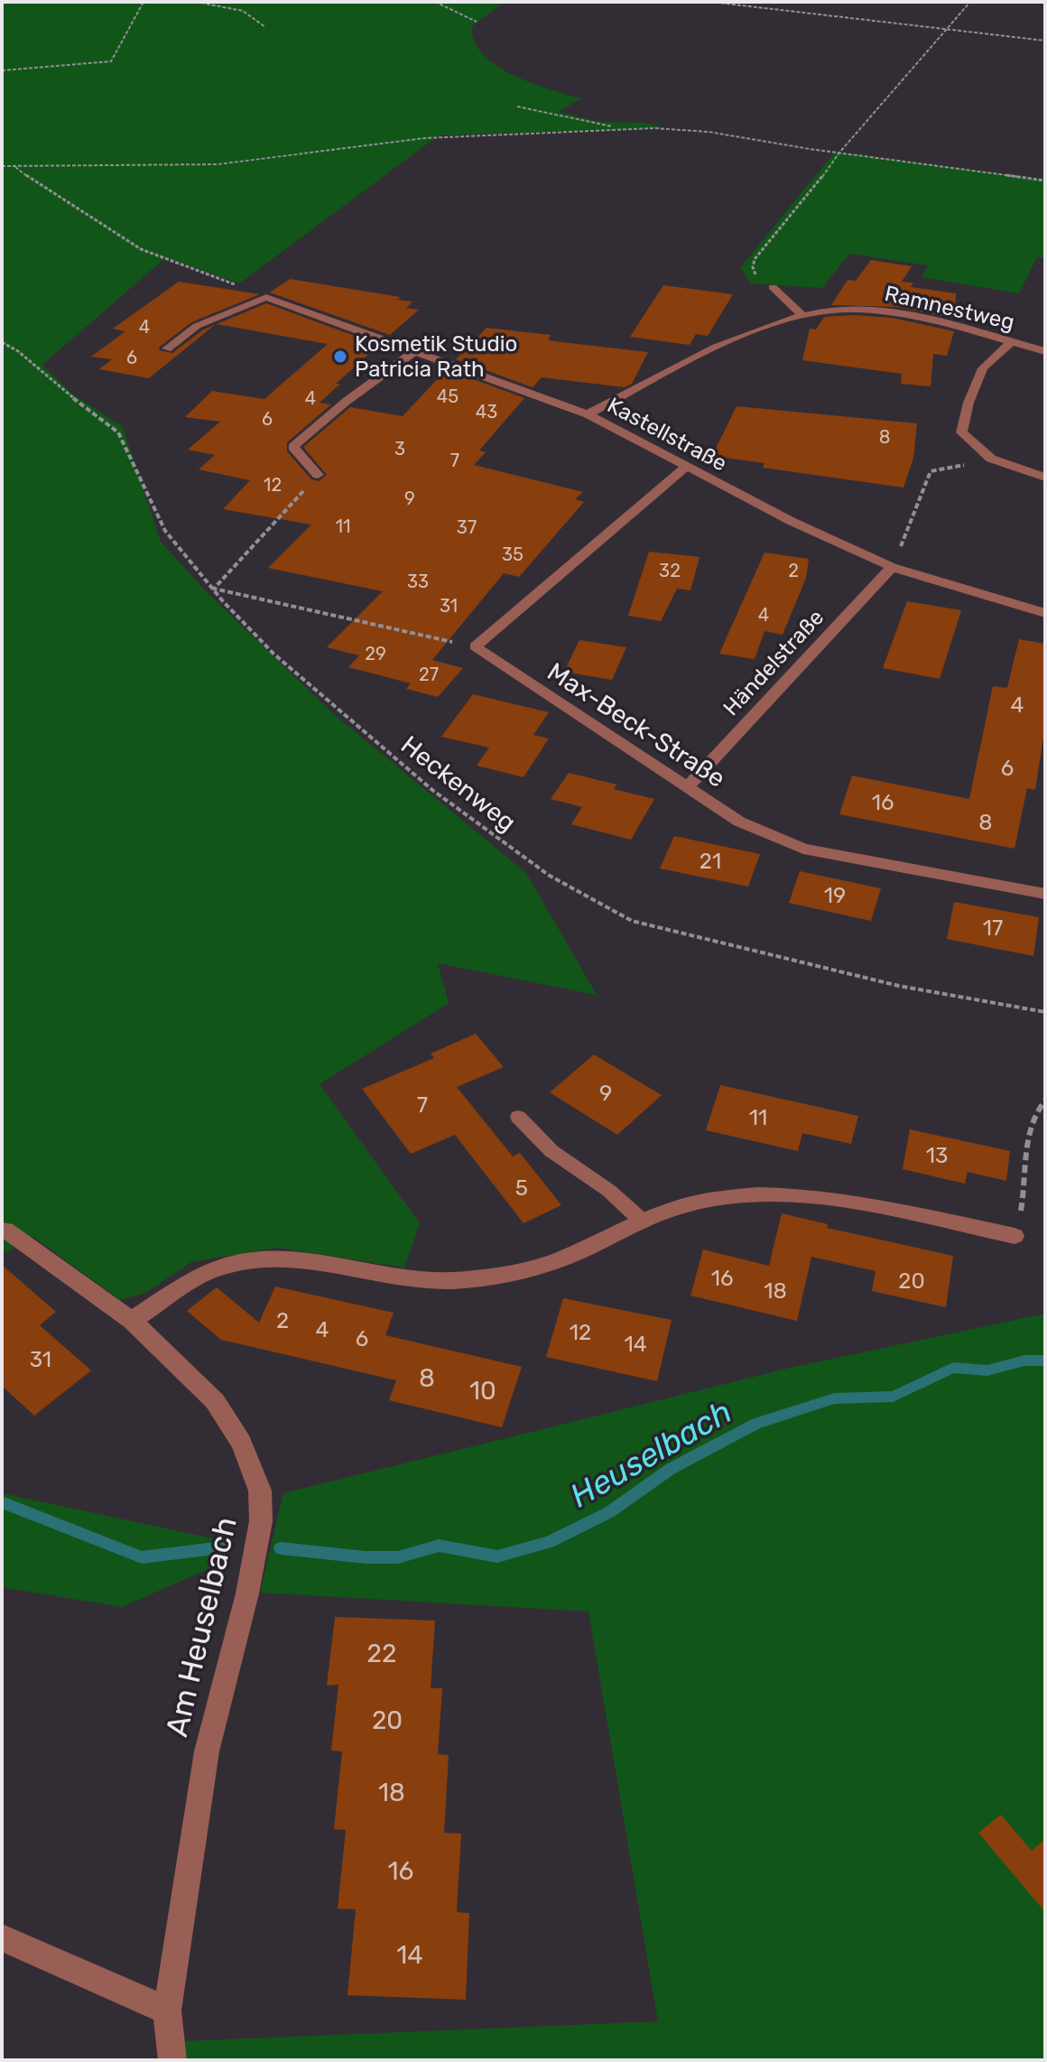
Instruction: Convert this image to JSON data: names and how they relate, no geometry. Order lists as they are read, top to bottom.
{
  "streets": {
    "street": [
      "Ramnestweg",
      "Kastellstraße",
      "Händelstraße",
      "Max-Beck-Straße",
      "Am Heuselbach"
    ],
    "path": ["Heckenweg"]
  },
  "crossings": [
    ["Ramnestweg", "Kastellstraße"],
    ["Kastellstraße", "Händelstraße"],
    ["Händelstraße", "Max-Beck-Straße"]
  ],
  "water": ["Heuselbach"],
  "places": ["Kosmetik Studio Patricia Rath"],
  "house_numbers": [
    "4",
    "6",
    "45",
    "4",
    "43",
    "6",
    "8",
    "3",
    "7",
    "12",
    "9",
    "11",
    "37",
    "35",
    "32",
    "2",
    "33",
    "31",
    "4",
    "29",
    "27",
    "4",
    "6",
    "16",
    "8",
    "21",
    "19",
    "17",
    "9",
    "7",
    "11",
    "13",
    "5",
    "16",
    "20",
    "18",
    "2",
    "4",
    "12",
    "6",
    "14",
    "31",
    "8",
    "10",
    "22",
    "20",
    "18",
    "16",
    "14"
  ]
}
